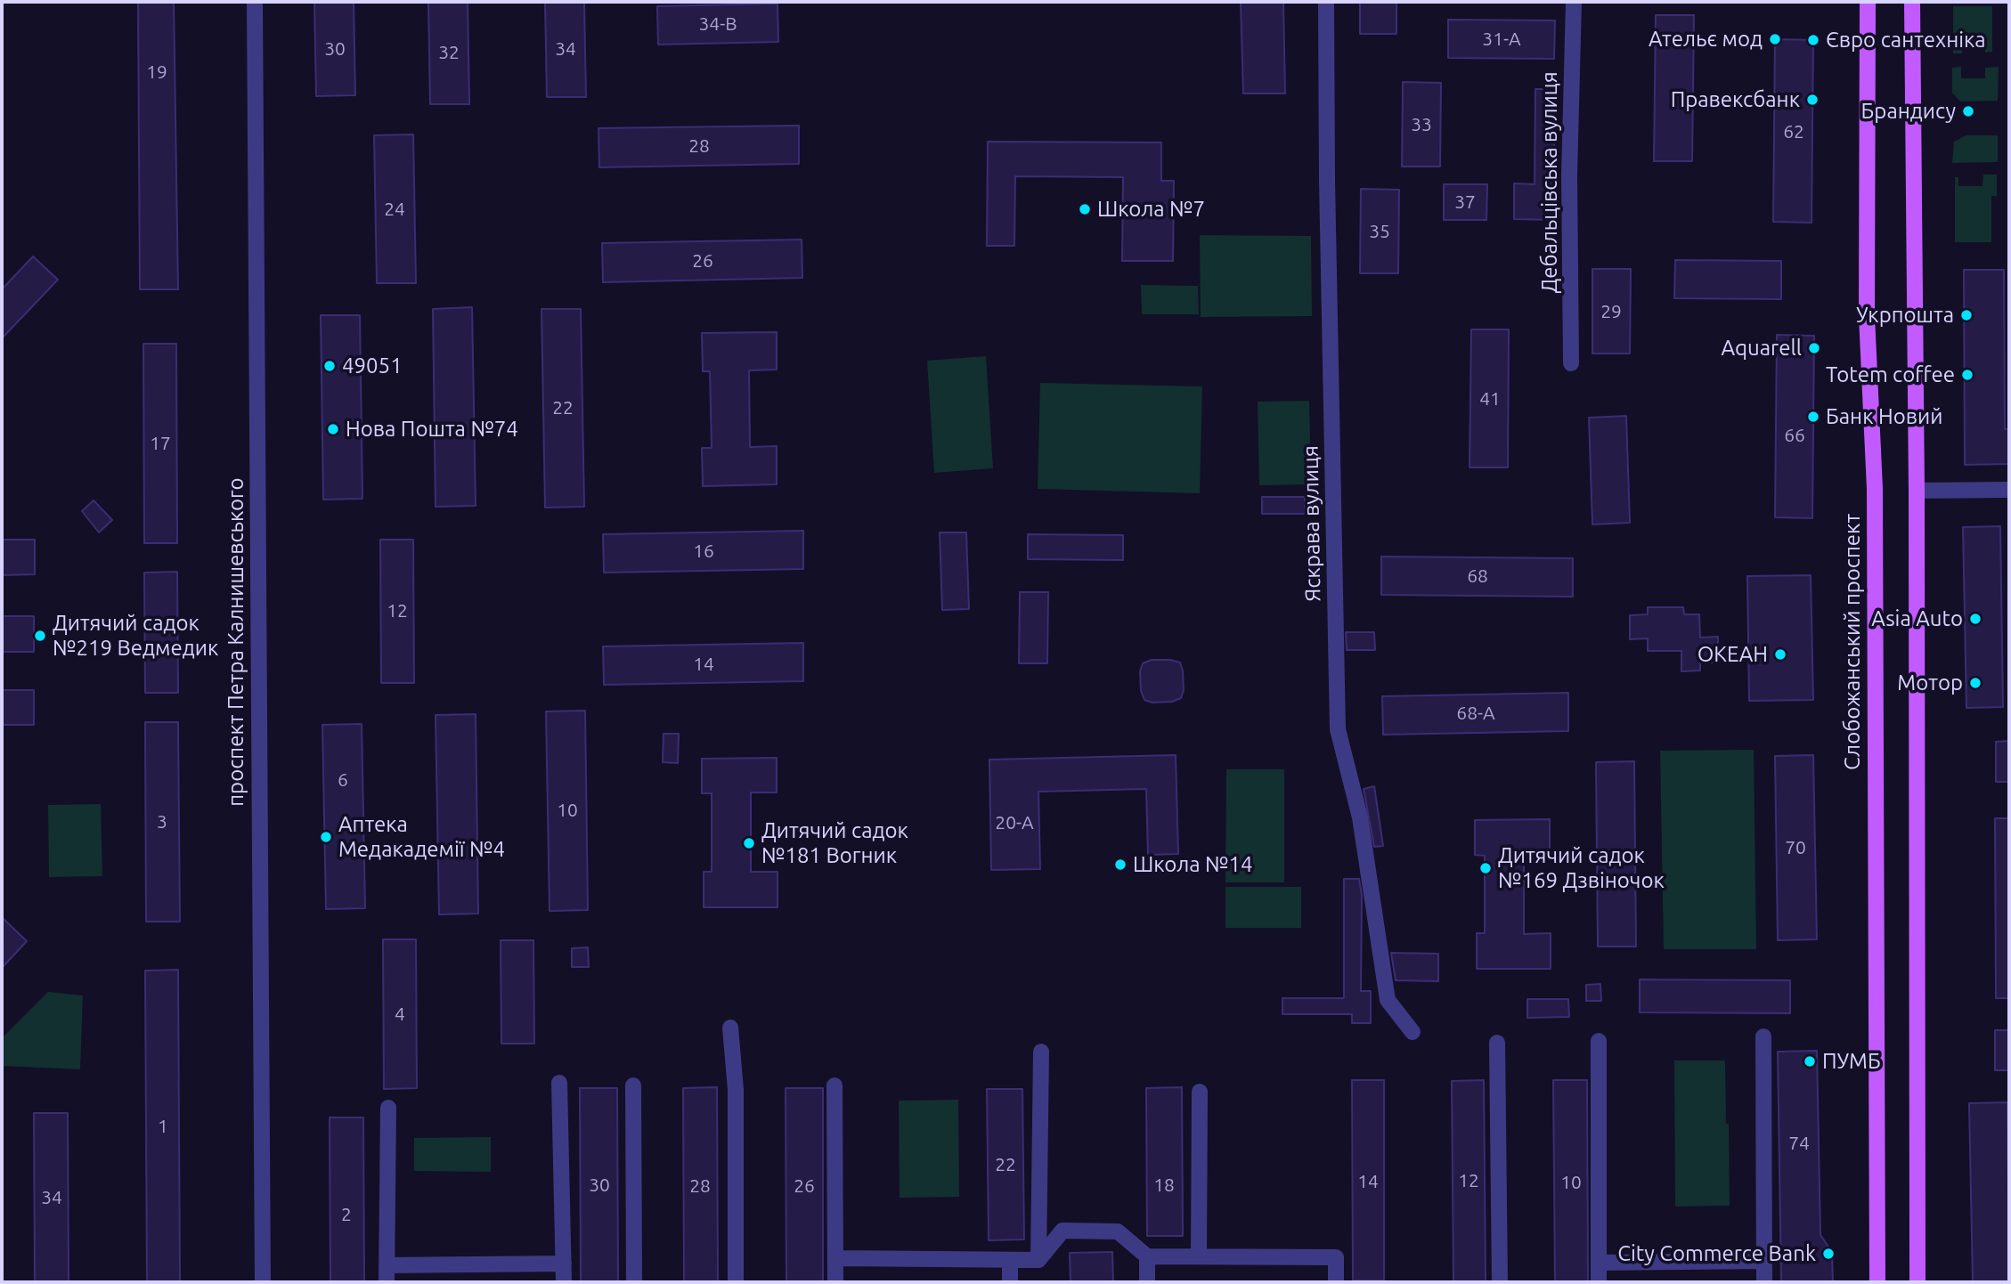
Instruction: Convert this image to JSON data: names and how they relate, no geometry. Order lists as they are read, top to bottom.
{
  "streets": {
    "main road": ["Слобожанський проспект"],
    "street": ["Дебальцівська вулиця", "Яскрава вулиця", "проспект Петра Калнишевського"]
  },
  "places": [
    "Ательє мод",
    "Євро сантехніка",
    "Правексбанк",
    "Брандису",
    "Школа №7",
    "Укрпошта",
    "Aquarell",
    "49051",
    "Totem coffee",
    "Банк Новий",
    "Нова Пошта №74",
    "Asia Auto",
    "Дитячий садок №219 Ведмедик",
    "ОКЕАН",
    "Мотор",
    "Аптека Медакадемії №4",
    "Дитячий садок №181 Вогник",
    "Школа №14",
    "Дитячий садок №169 Дзвіночок",
    "ПУМБ",
    "City Commerce Bank"
  ],
  "house_numbers": [
    "34-В",
    "31-А",
    "30",
    "34",
    "32",
    "19",
    "33",
    "62",
    "28",
    "37",
    "24",
    "35",
    "26",
    "29",
    "41",
    "22",
    "66",
    "17",
    "16",
    "68",
    "12",
    "14",
    "68-А",
    "6",
    "10",
    "3",
    "20-А",
    "70",
    "4",
    "1",
    "74",
    "22",
    "12",
    "14",
    "10",
    "30",
    "18",
    "28",
    "26",
    "34",
    "2"
  ]
}
